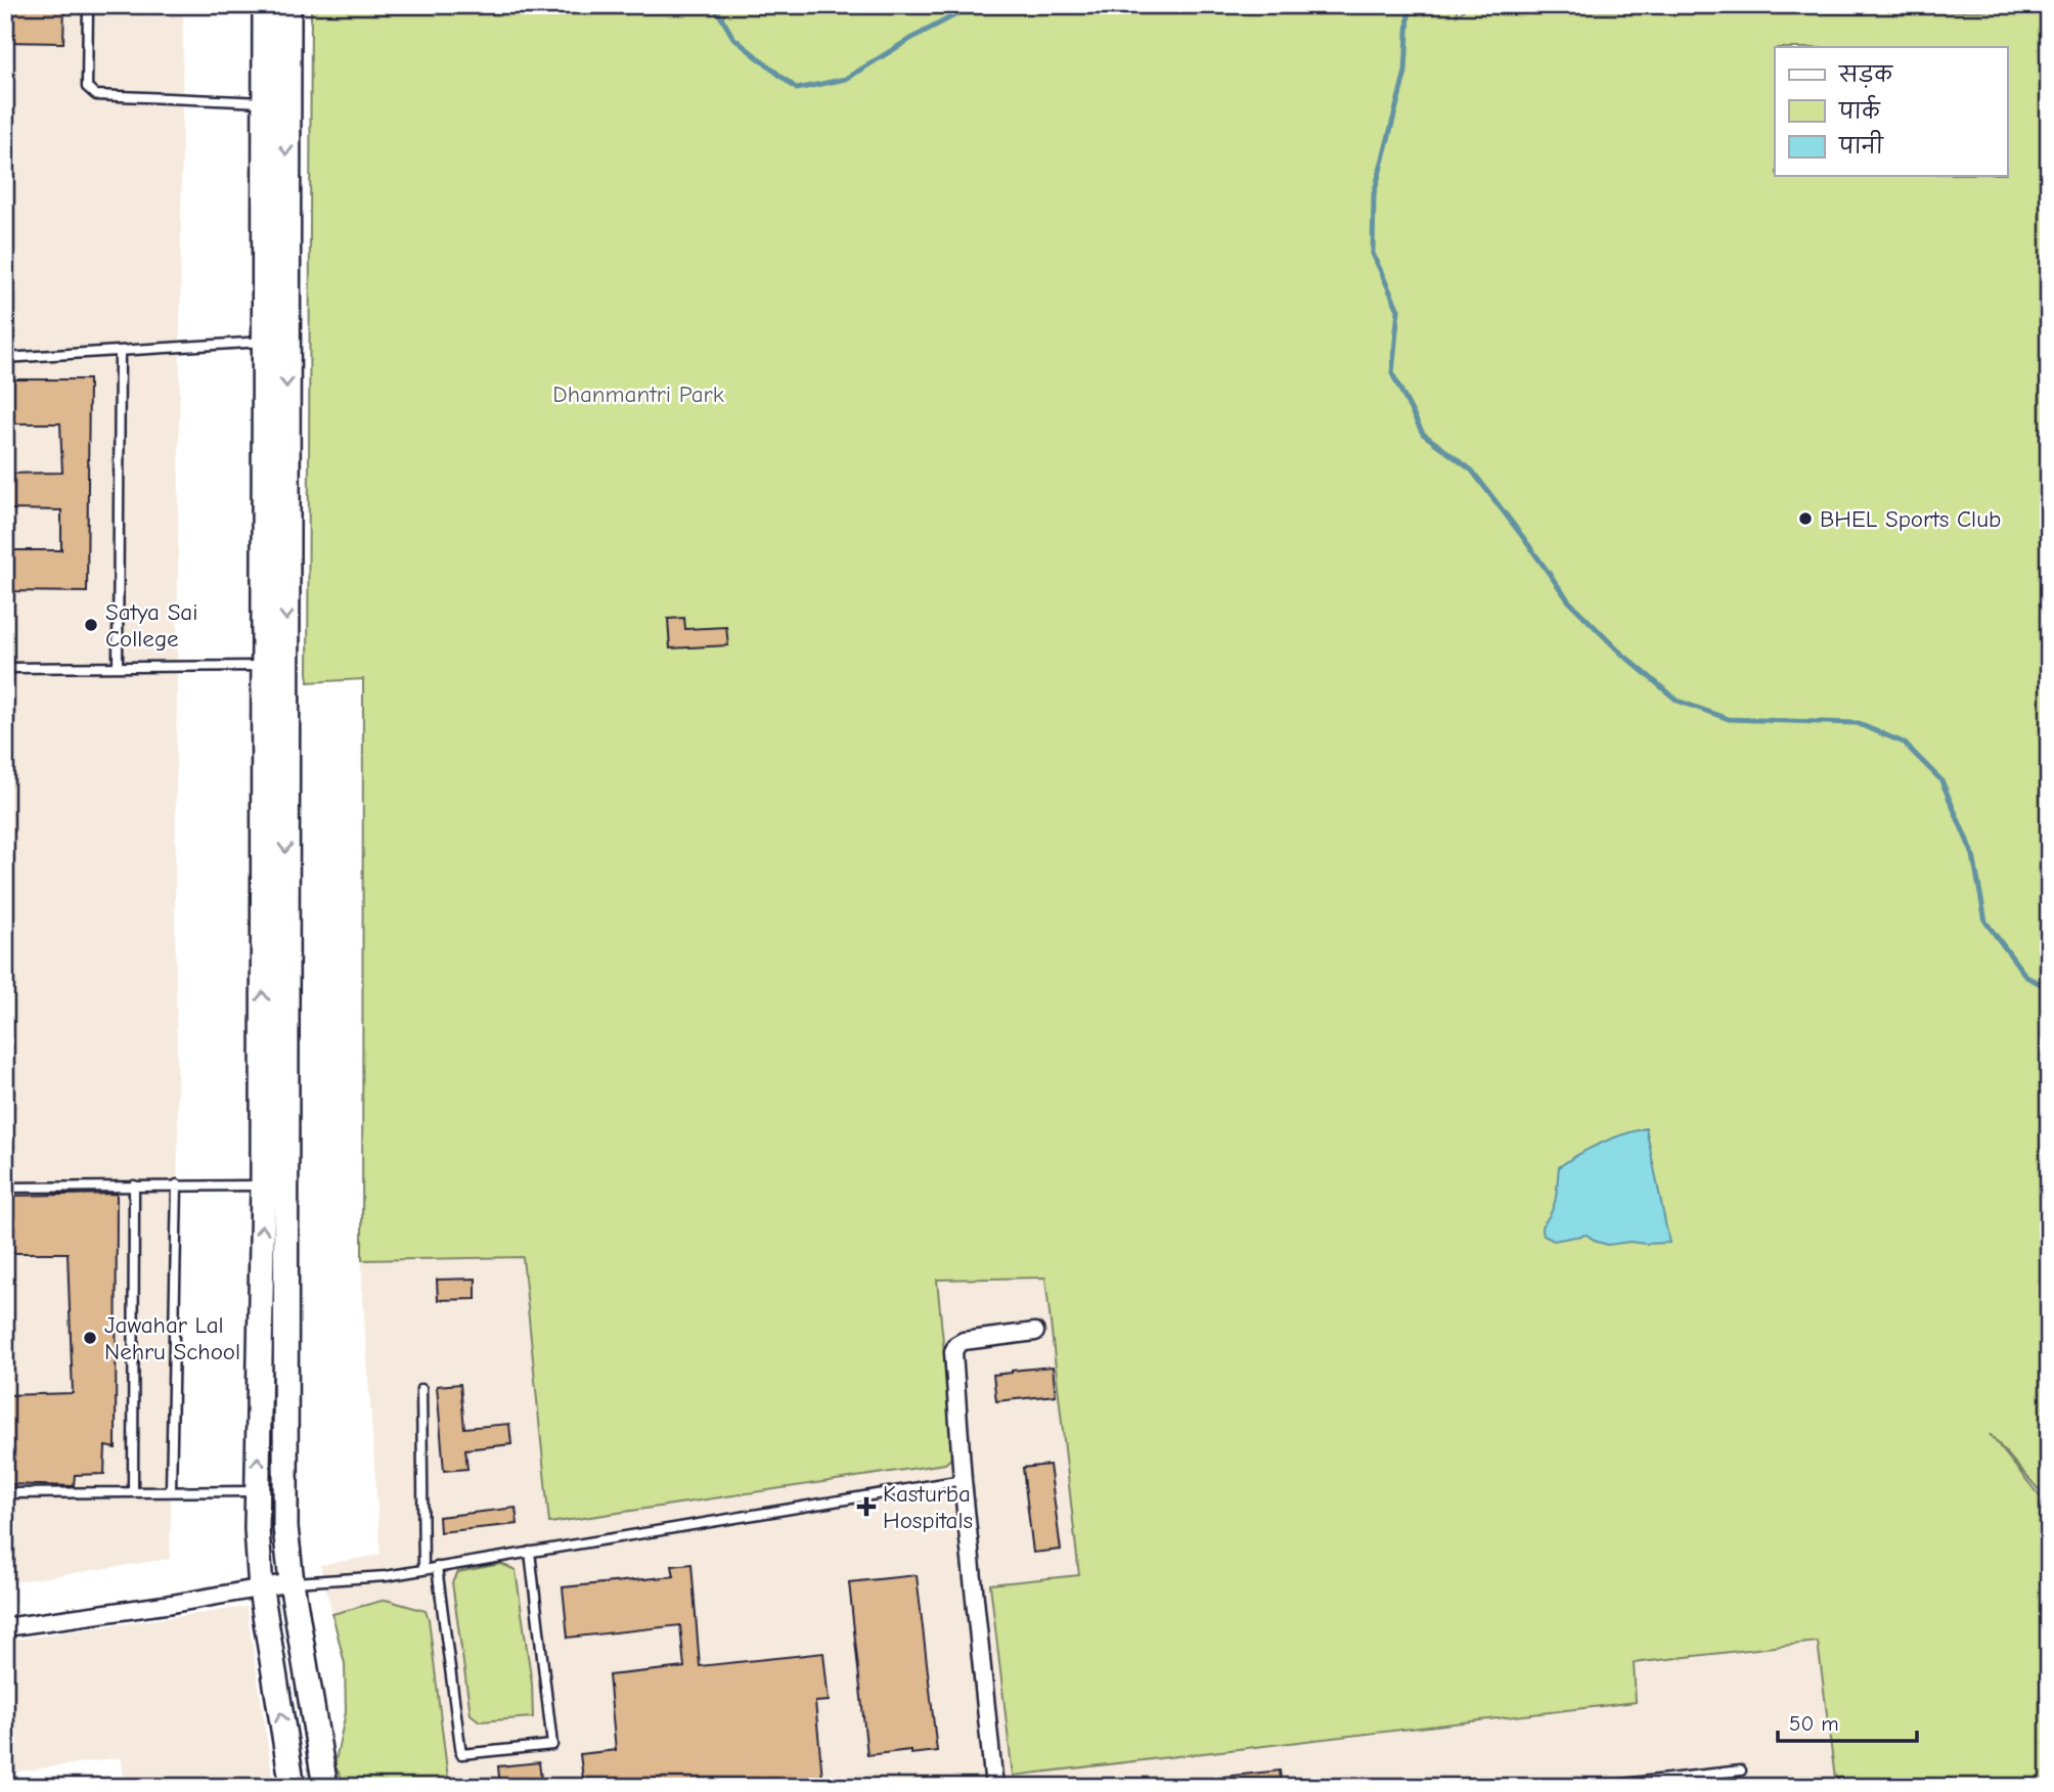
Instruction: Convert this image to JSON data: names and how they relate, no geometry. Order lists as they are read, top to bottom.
{
  "parks": ["Dhanmantri Park"],
  "places": {
    "other": ["BHEL Sports Club", "Satya Sai College", "Jawahar Lal Nehru School"],
    "health": ["Kasturba Hospitals"]
  },
  "legend": ["सड़क", "पार्क", "पानी"],
  "scale_bar": "50 m"
}
